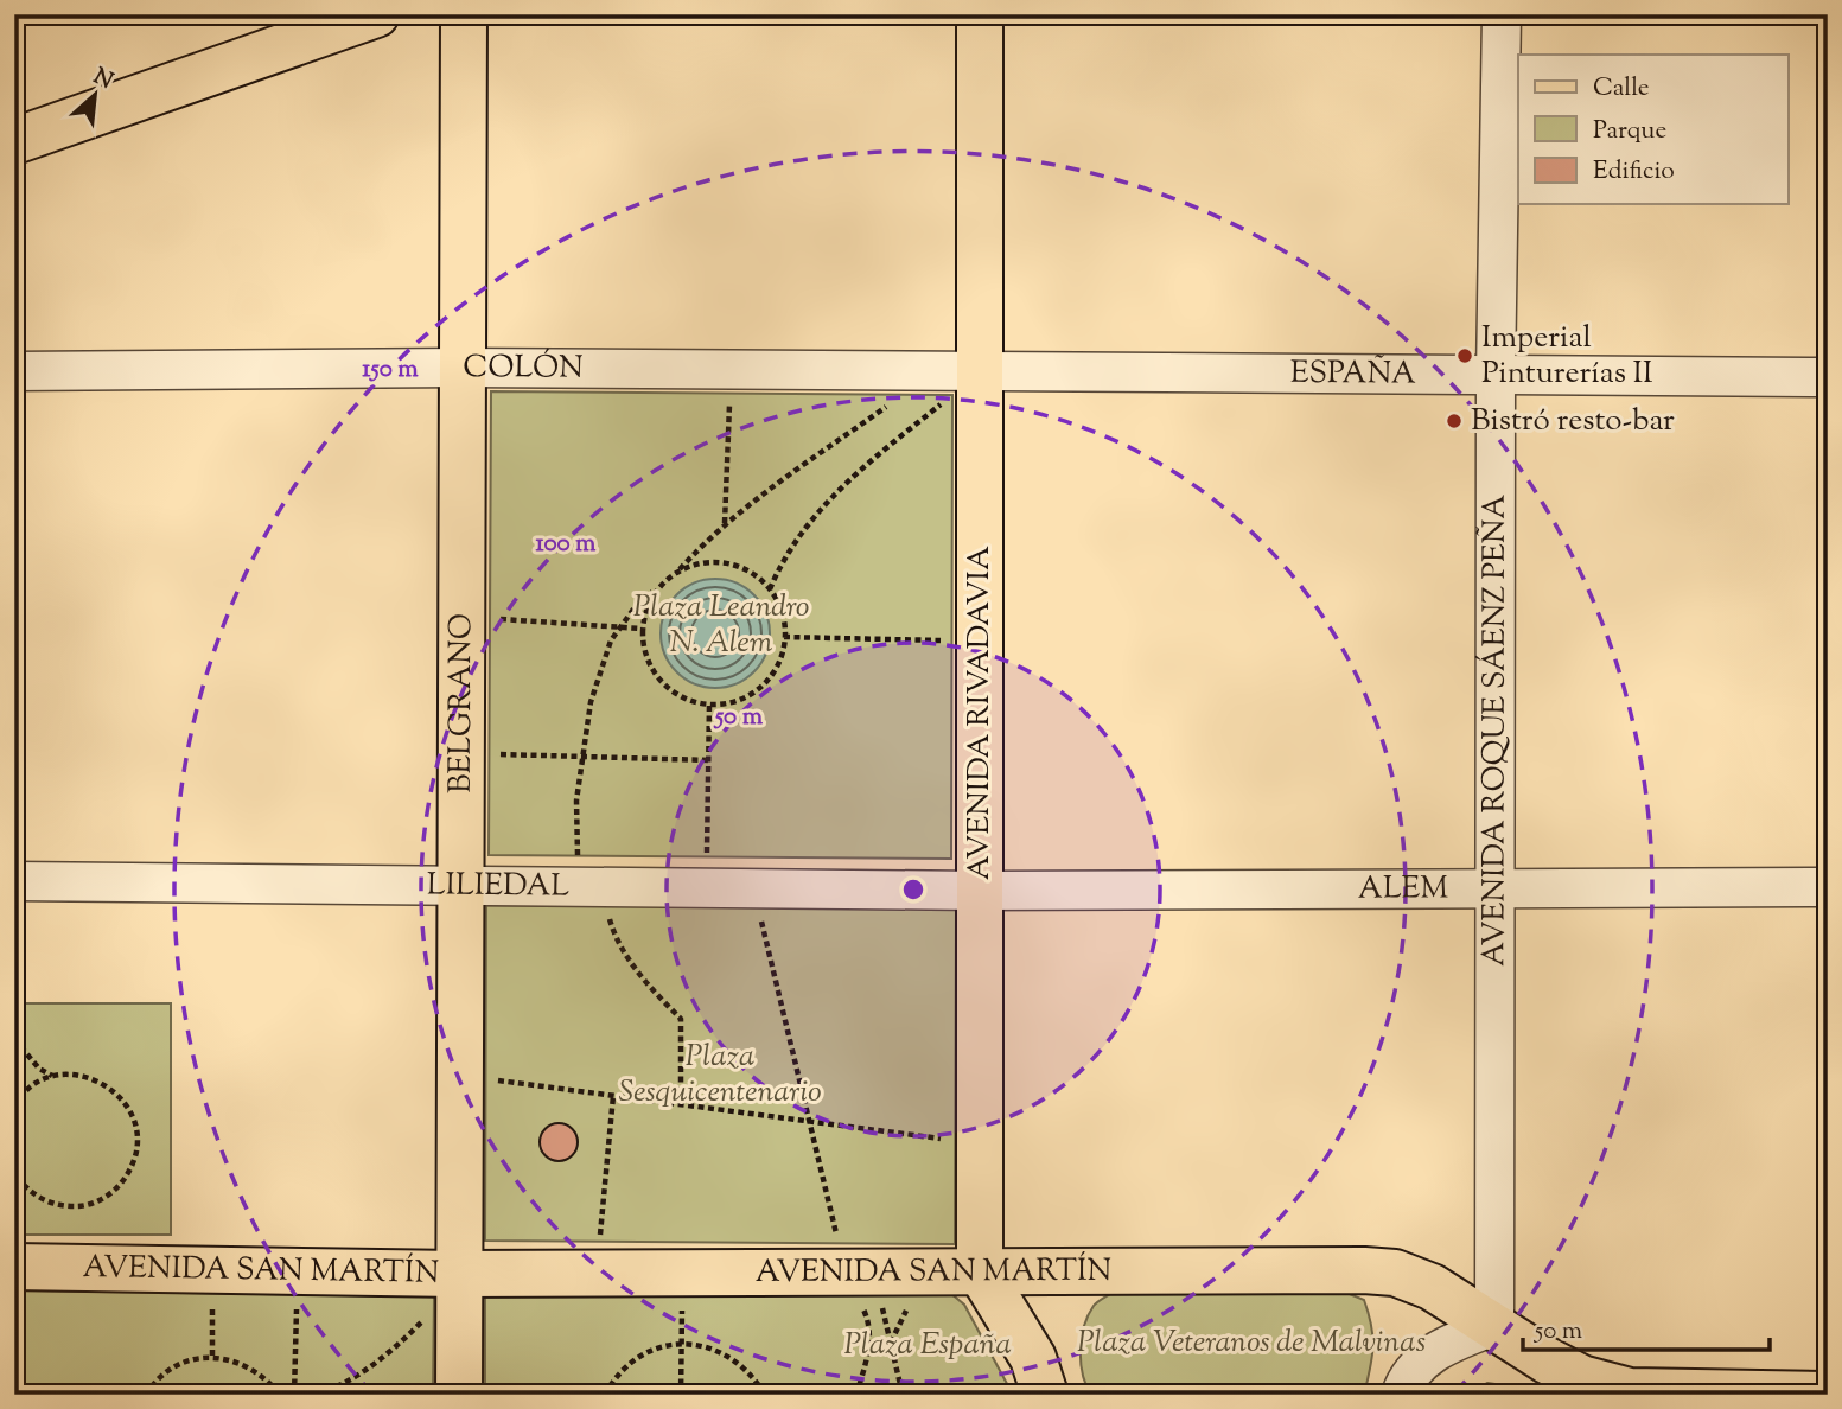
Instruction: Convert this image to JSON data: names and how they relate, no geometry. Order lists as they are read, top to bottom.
{
  "streets": {
    "main road": ["BELGRANO", "AVENIDA RIVADAVIA", "AVENIDA SAN MARTÍN"],
    "street": [
      "COLÓN",
      "ESPAÑA",
      "AVENIDA ROQUE SÁENZ PEÑA",
      "LILIEDAL",
      "ALEM"
    ]
  },
  "crossings": [
    ["COLÓN", "ESPAÑA"],
    ["COLÓN", "BELGRANO"],
    ["COLÓN", "AVENIDA RIVADAVIA"],
    ["ESPAÑA", "AVENIDA RIVADAVIA"],
    ["ESPAÑA", "AVENIDA ROQUE SÁENZ PEÑA"],
    ["BELGRANO", "LILIEDAL"],
    ["BELGRANO", "AVENIDA SAN MARTÍN"],
    ["AVENIDA RIVADAVIA", "LILIEDAL"],
    ["AVENIDA RIVADAVIA", "ALEM"],
    ["AVENIDA RIVADAVIA", "AVENIDA SAN MARTÍN"],
    ["AVENIDA ROQUE SÁENZ PEÑA", "ALEM"],
    ["AVENIDA ROQUE SÁENZ PEÑA", "AVENIDA SAN MARTÍN"],
    ["LILIEDAL", "ALEM"]
  ],
  "parks": [
    "Plaza Leandro N. Alem",
    "Plaza Sesquicentenario",
    "Plaza Veteranos de Malvinas",
    "Plaza España"
  ],
  "places": ["Imperial Pinturerías II", "Bistró resto-bar"],
  "legend": ["Calle", "Parque", "Edificio"],
  "scale_bar": "50 m",
  "north": "top right",
  "rings": ["150 m", "100 m", "50 m"]
}
